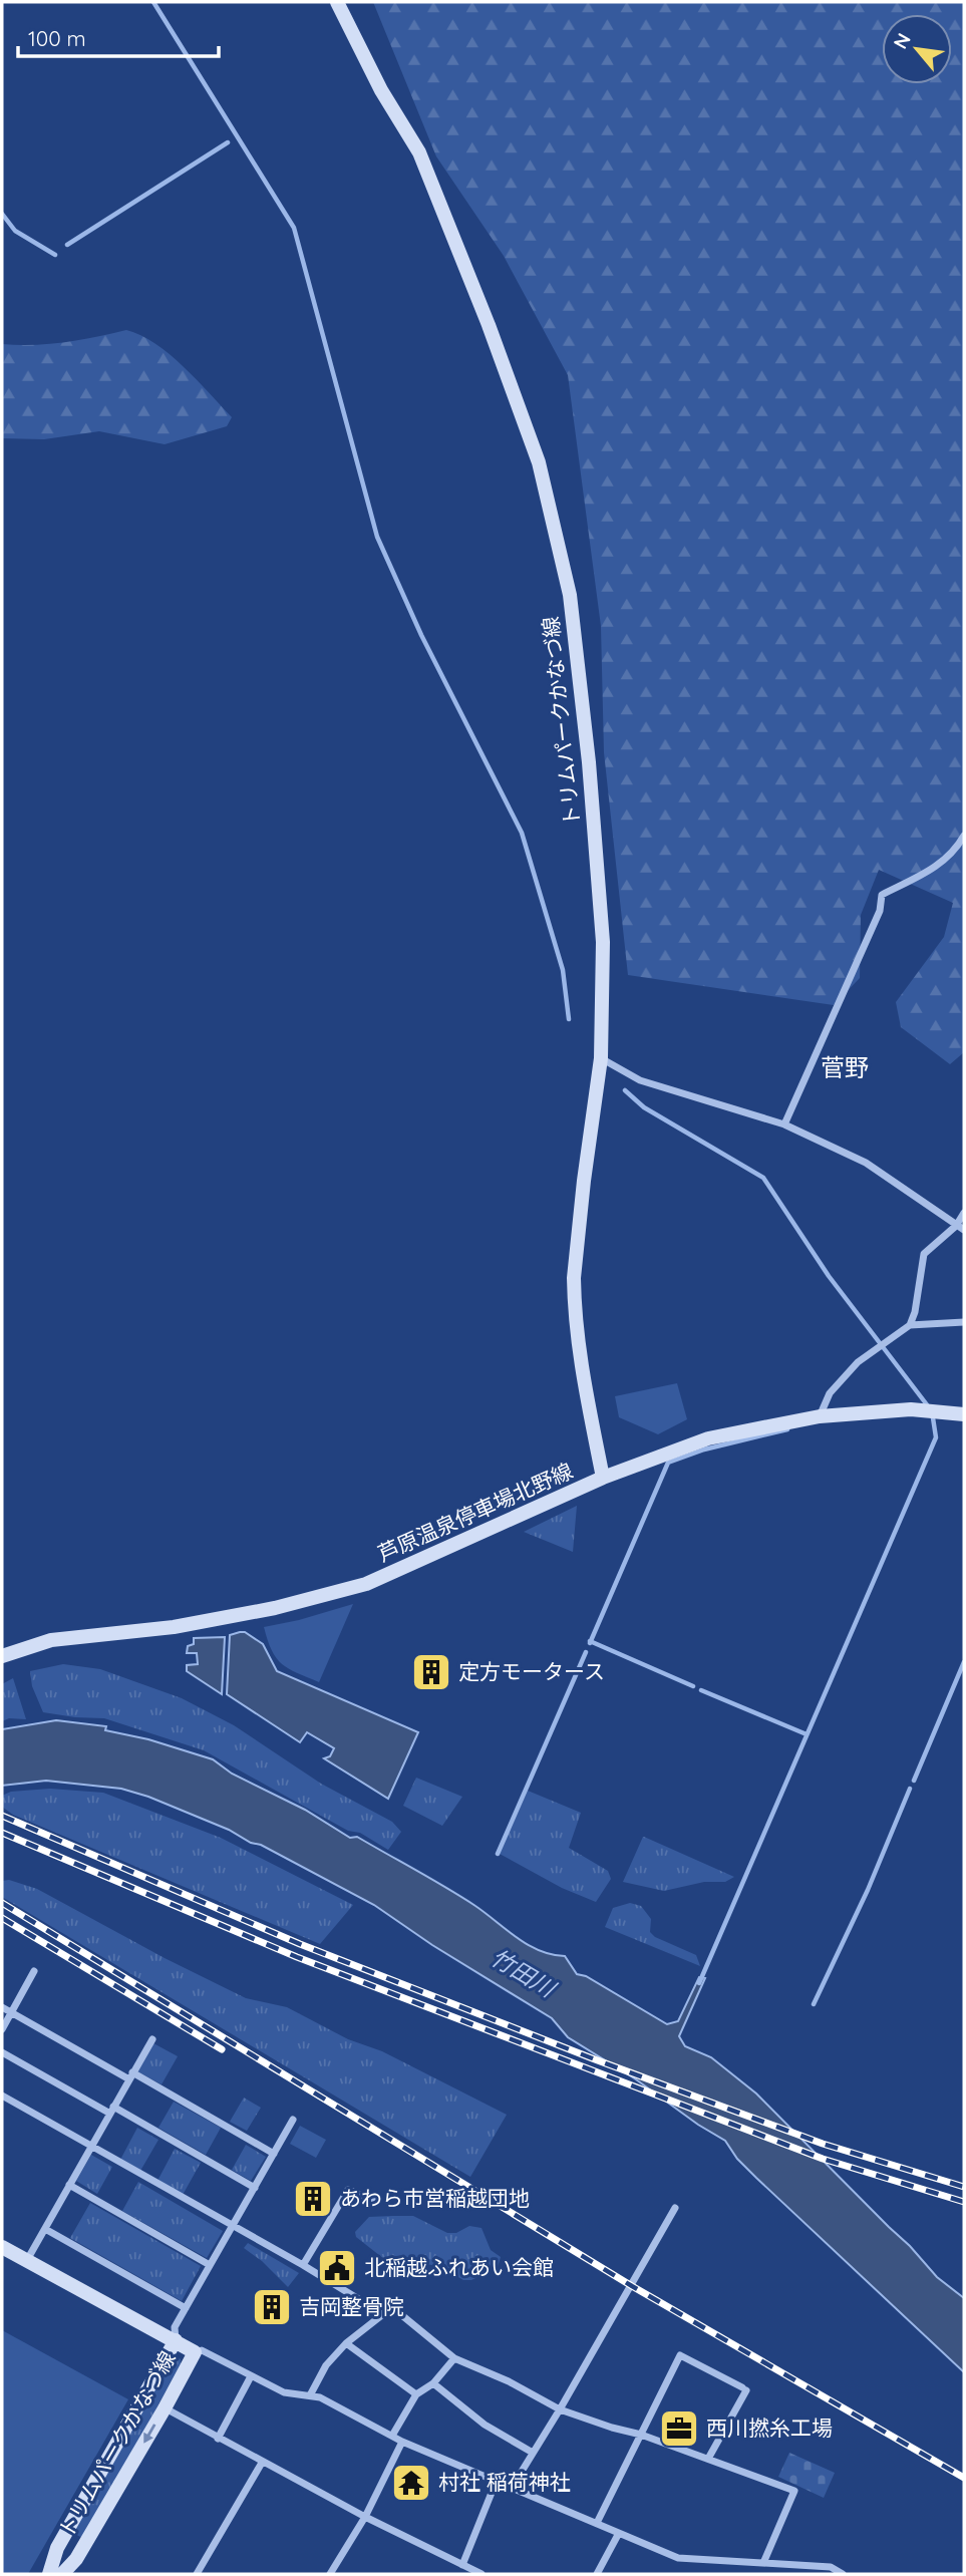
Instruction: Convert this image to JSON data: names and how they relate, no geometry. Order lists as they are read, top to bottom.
{
  "streets": {
    "main road": ["トリムパークかなづ線", "芦原温泉停車場北野線"]
  },
  "crossings": [
    ["トリムパークかなづ線", "芦原温泉停車場北野線"]
  ],
  "districts": ["菅野"],
  "water": ["竹田川"],
  "places": {
    "building": ["定方モータース", "あわら市営稲越団地", "吉岡整骨院"],
    "public building": ["北稲越ふれあい会館"],
    "office": ["西川撚糸工場"],
    "temple": ["村社 稲荷神社"]
  },
  "scale_bar": "100 m",
  "north": "top left"
}
